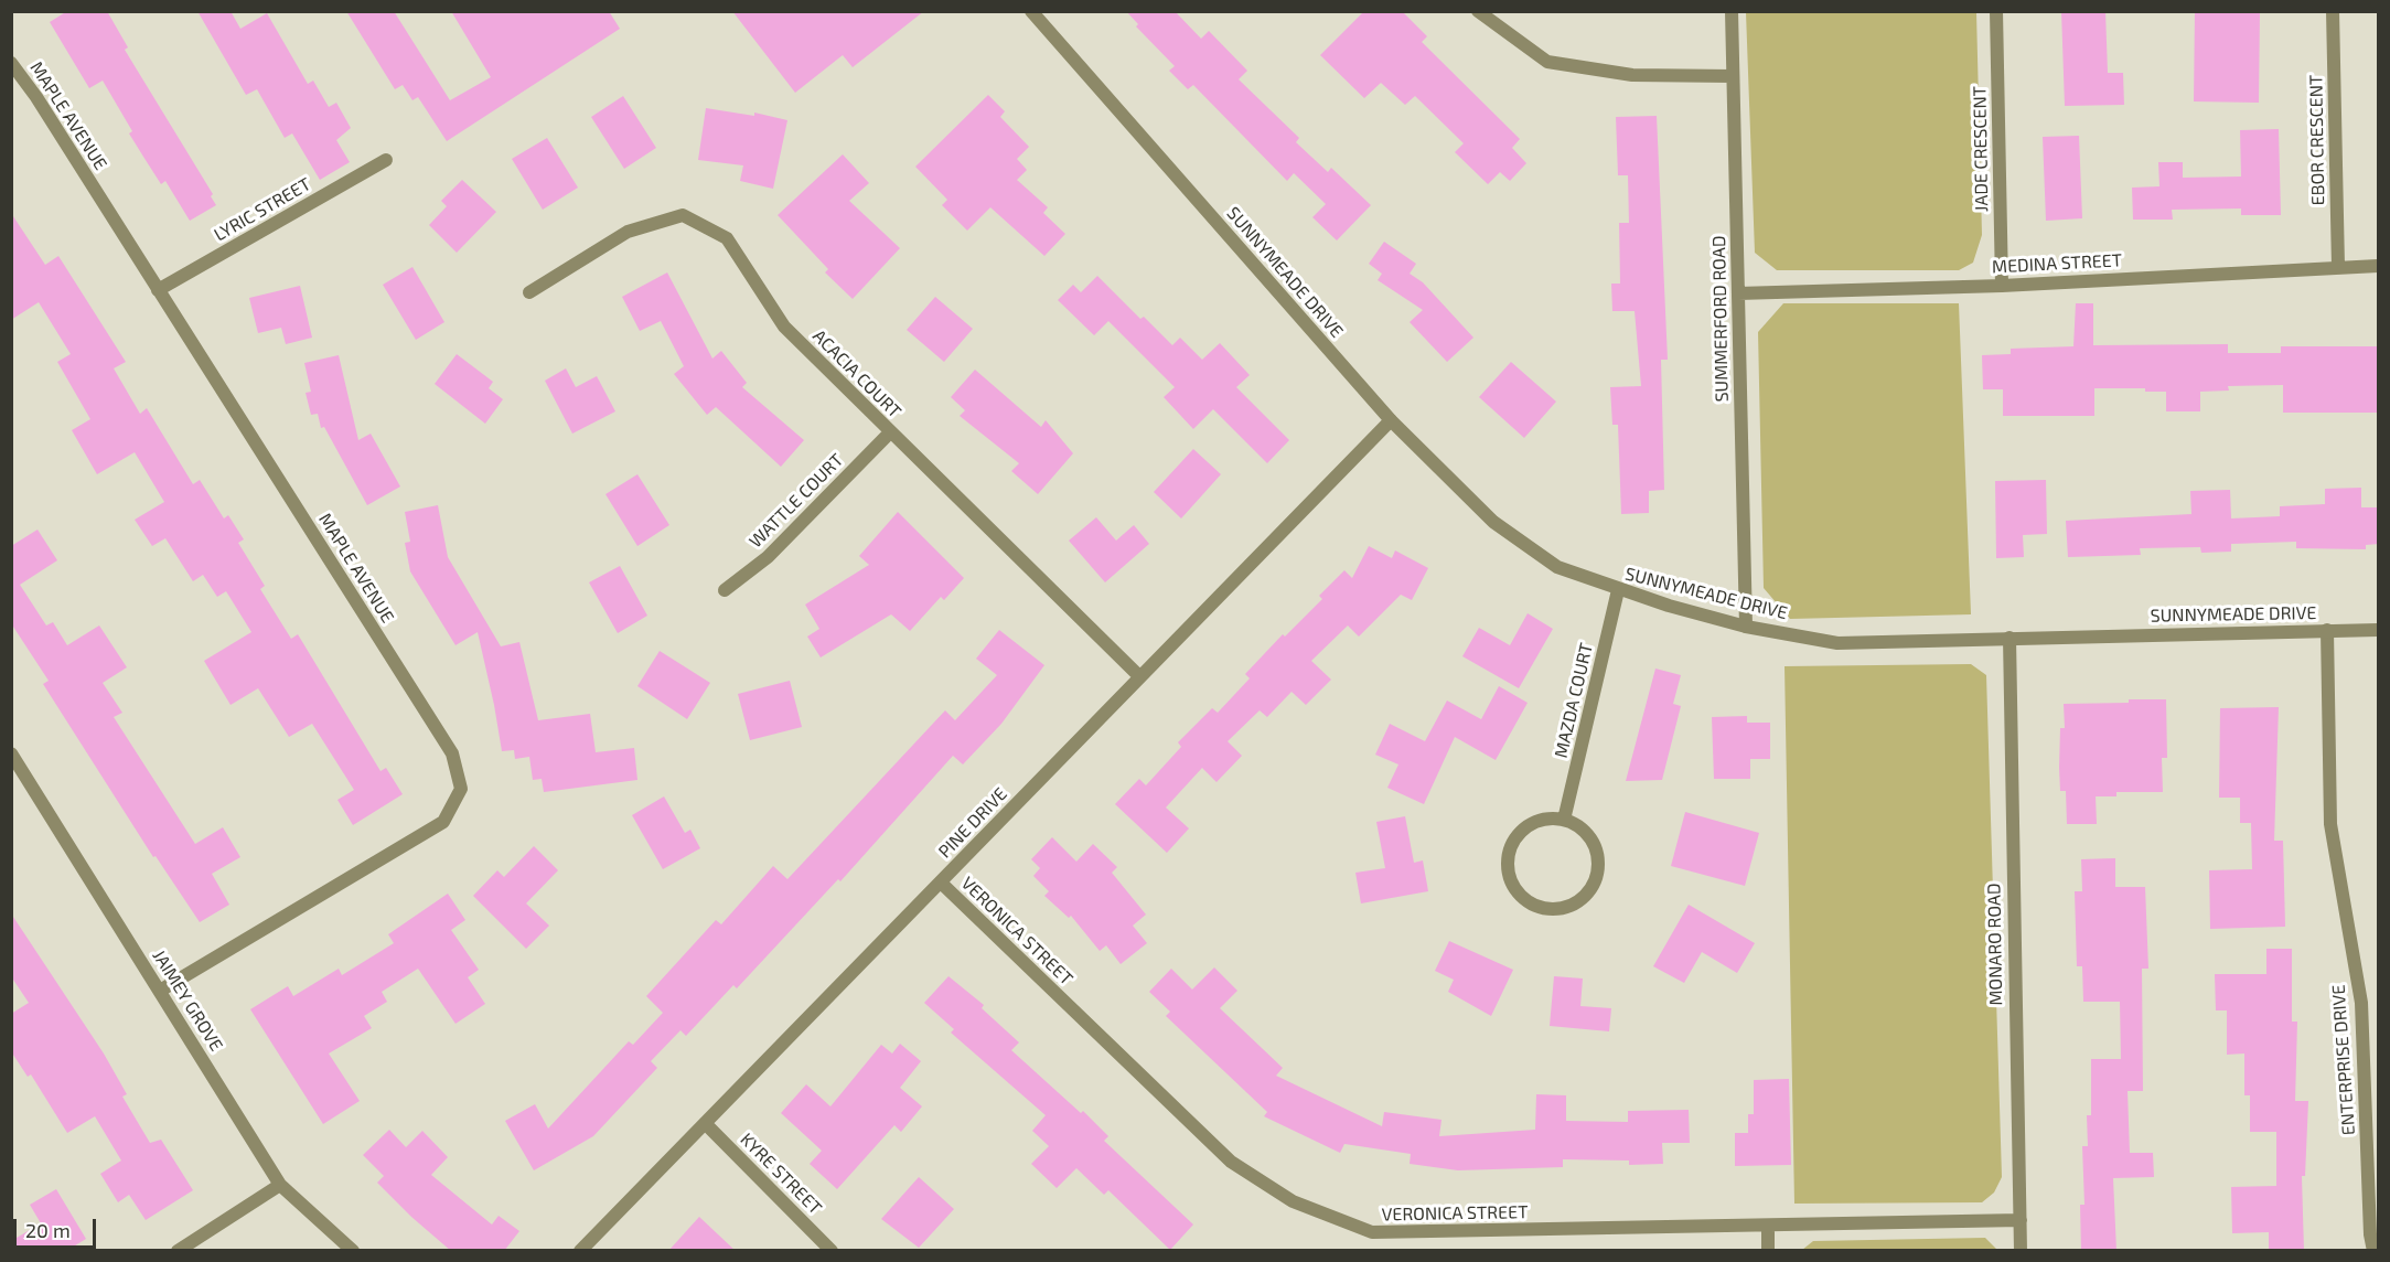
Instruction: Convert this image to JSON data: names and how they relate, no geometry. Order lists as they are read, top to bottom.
{
  "streets": {
    "street": [
      "MAPLE AVENUE",
      "EBOR CRESCENT",
      "JADE CRESCENT",
      "LYRIC STREET",
      "MEDINA STREET",
      "SUNNYMEADE DRIVE",
      "SUMMERFORD ROAD",
      "ACACIA COURT",
      "WATTLE COURT",
      "MAZDA COURT",
      "PINE DRIVE",
      "VERONICA STREET",
      "MONARO ROAD",
      "JAIMEY GROVE",
      "ENTERPRISE DRIVE",
      "KYRE STREET"
    ]
  },
  "crossings": [
    ["MAPLE AVENUE", "LYRIC STREET"],
    ["MAPLE AVENUE", "JAIMEY GROVE"],
    ["EBOR CRESCENT", "MEDINA STREET"],
    ["JADE CRESCENT", "MEDINA STREET"],
    ["MEDINA STREET", "SUMMERFORD ROAD"],
    ["SUNNYMEADE DRIVE", "SUMMERFORD ROAD"],
    ["SUNNYMEADE DRIVE", "MAZDA COURT"],
    ["SUNNYMEADE DRIVE", "PINE DRIVE"],
    ["SUNNYMEADE DRIVE", "MONARO ROAD"],
    ["SUNNYMEADE DRIVE", "ENTERPRISE DRIVE"],
    ["ACACIA COURT", "WATTLE COURT"],
    ["ACACIA COURT", "PINE DRIVE"],
    ["PINE DRIVE", "VERONICA STREET"],
    ["PINE DRIVE", "KYRE STREET"],
    ["VERONICA STREET", "MONARO ROAD"]
  ],
  "scale_bar": "20 m"
}
